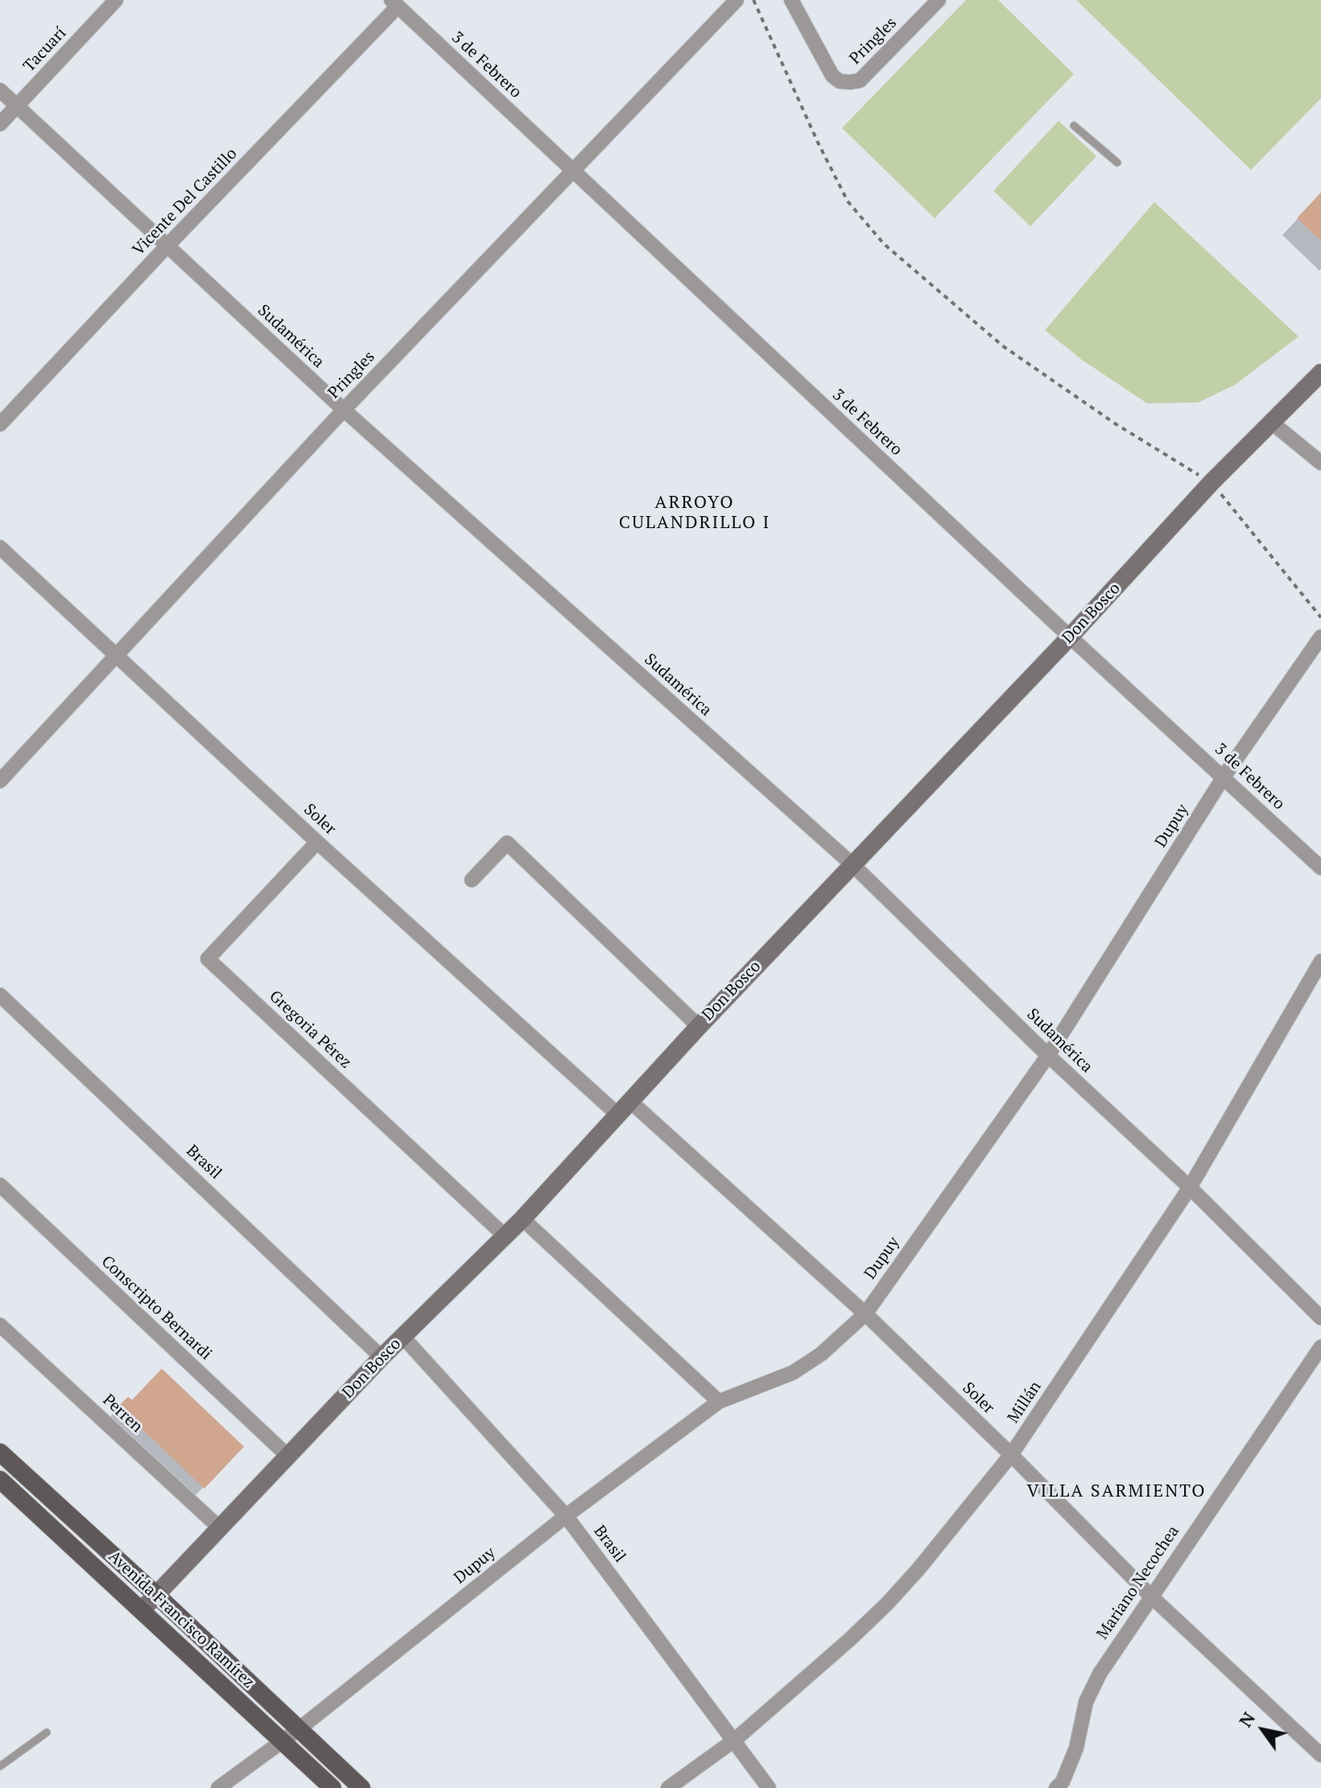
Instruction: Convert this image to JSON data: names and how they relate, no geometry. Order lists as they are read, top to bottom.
{
  "streets": {
    "main road": ["Don Bosco", "Avenida Francisco Ramírez"],
    "street": [
      "Pringles",
      "Tacuarí",
      "3 de Febrero",
      "Vicente Del Castillo",
      "Sudamérica",
      "Soler",
      "Dupuy",
      "Gregoria Pérez",
      "Brasil",
      "Conscripto Bernardi",
      "Millán",
      "Perren",
      "Mariano Necochea"
    ]
  },
  "crossings": [
    ["Pringles", "3 de Febrero"],
    ["Pringles", "Sudamérica"],
    ["Pringles", "Soler"],
    ["Tacuarí", "Sudamérica"],
    ["3 de Febrero", "Vicente Del Castillo"],
    ["3 de Febrero", "Don Bosco"],
    ["3 de Febrero", "Dupuy"],
    ["Vicente Del Castillo", "Sudamérica"],
    ["Sudamérica", "Don Bosco"],
    ["Sudamérica", "Dupuy"],
    ["Sudamérica", "Millán"],
    ["Don Bosco", "Soler"],
    ["Don Bosco", "Gregoria Pérez"],
    ["Don Bosco", "Brasil"],
    ["Don Bosco", "Conscripto Bernardi"],
    ["Don Bosco", "Perren"],
    ["Don Bosco", "Avenida Francisco Ramírez"],
    ["Soler", "Dupuy"],
    ["Soler", "Gregoria Pérez"],
    ["Soler", "Millán"],
    ["Soler", "Mariano Necochea"],
    ["Dupuy", "Brasil"],
    ["Dupuy", "Avenida Francisco Ramírez"],
    ["Brasil", "Millán"]
  ],
  "districts": ["ARROYO CULANDRILLO I", "VILLA SARMIENTO"],
  "north": "top left"
}
